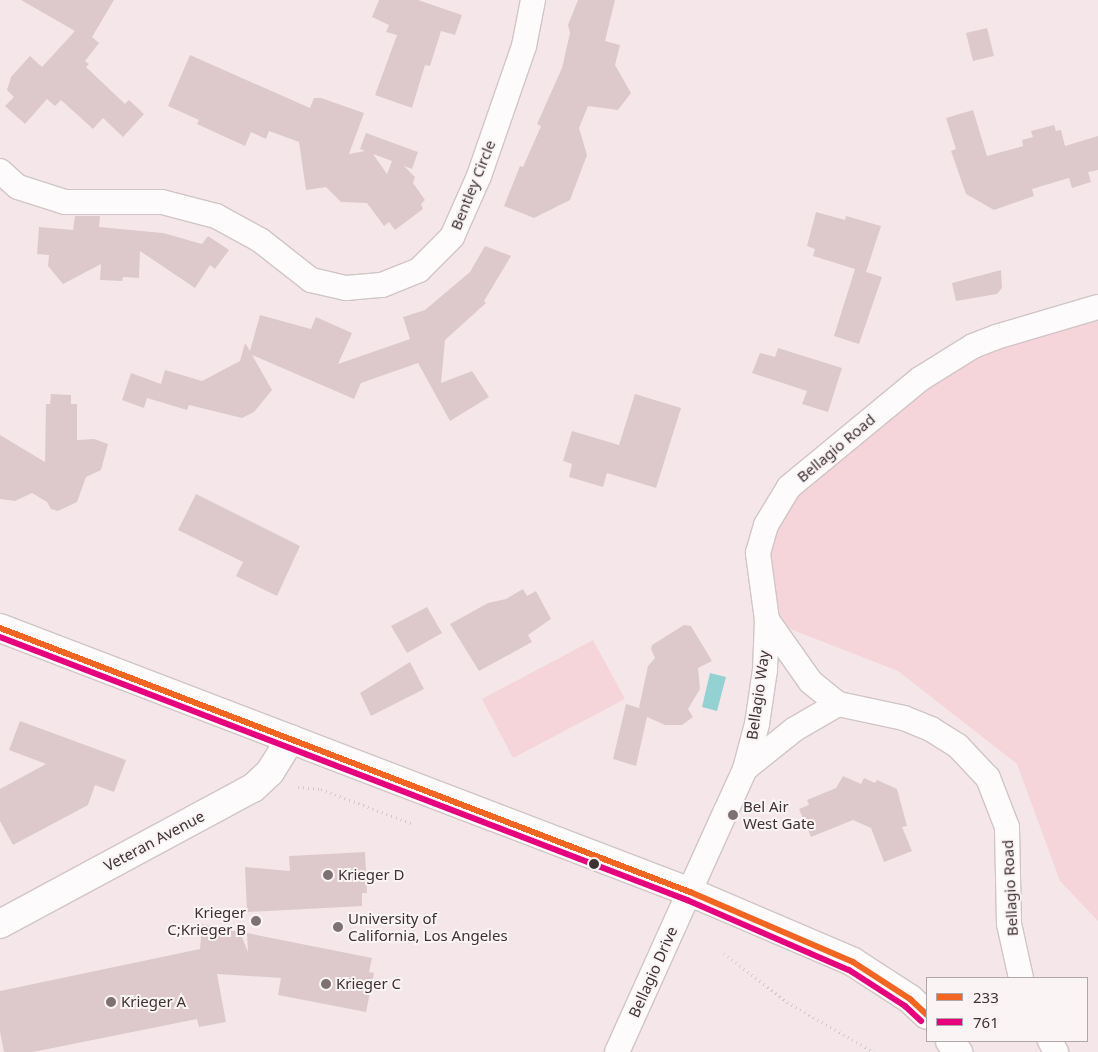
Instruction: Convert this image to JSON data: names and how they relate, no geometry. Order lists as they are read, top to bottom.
{
  "streets": {
    "main road": ["Veteran Avenue"],
    "street": [
      "Bentley Circle",
      "Bellagio Road",
      "Bellagio Way",
      "Bellagio Drive"
    ]
  },
  "crossings": [
    ["Bellagio Road", "Bellagio Way"],
    ["Bellagio Way", "Bellagio Drive"]
  ],
  "places": [
    "Bel Air West Gate",
    "Krieger D",
    "Krieger C;Krieger B",
    "University of California, Los Angeles",
    "Krieger C",
    "Krieger A"
  ],
  "lines": ["transit line 233", "transit line 761"],
  "legend": ["233", "761"]
}
